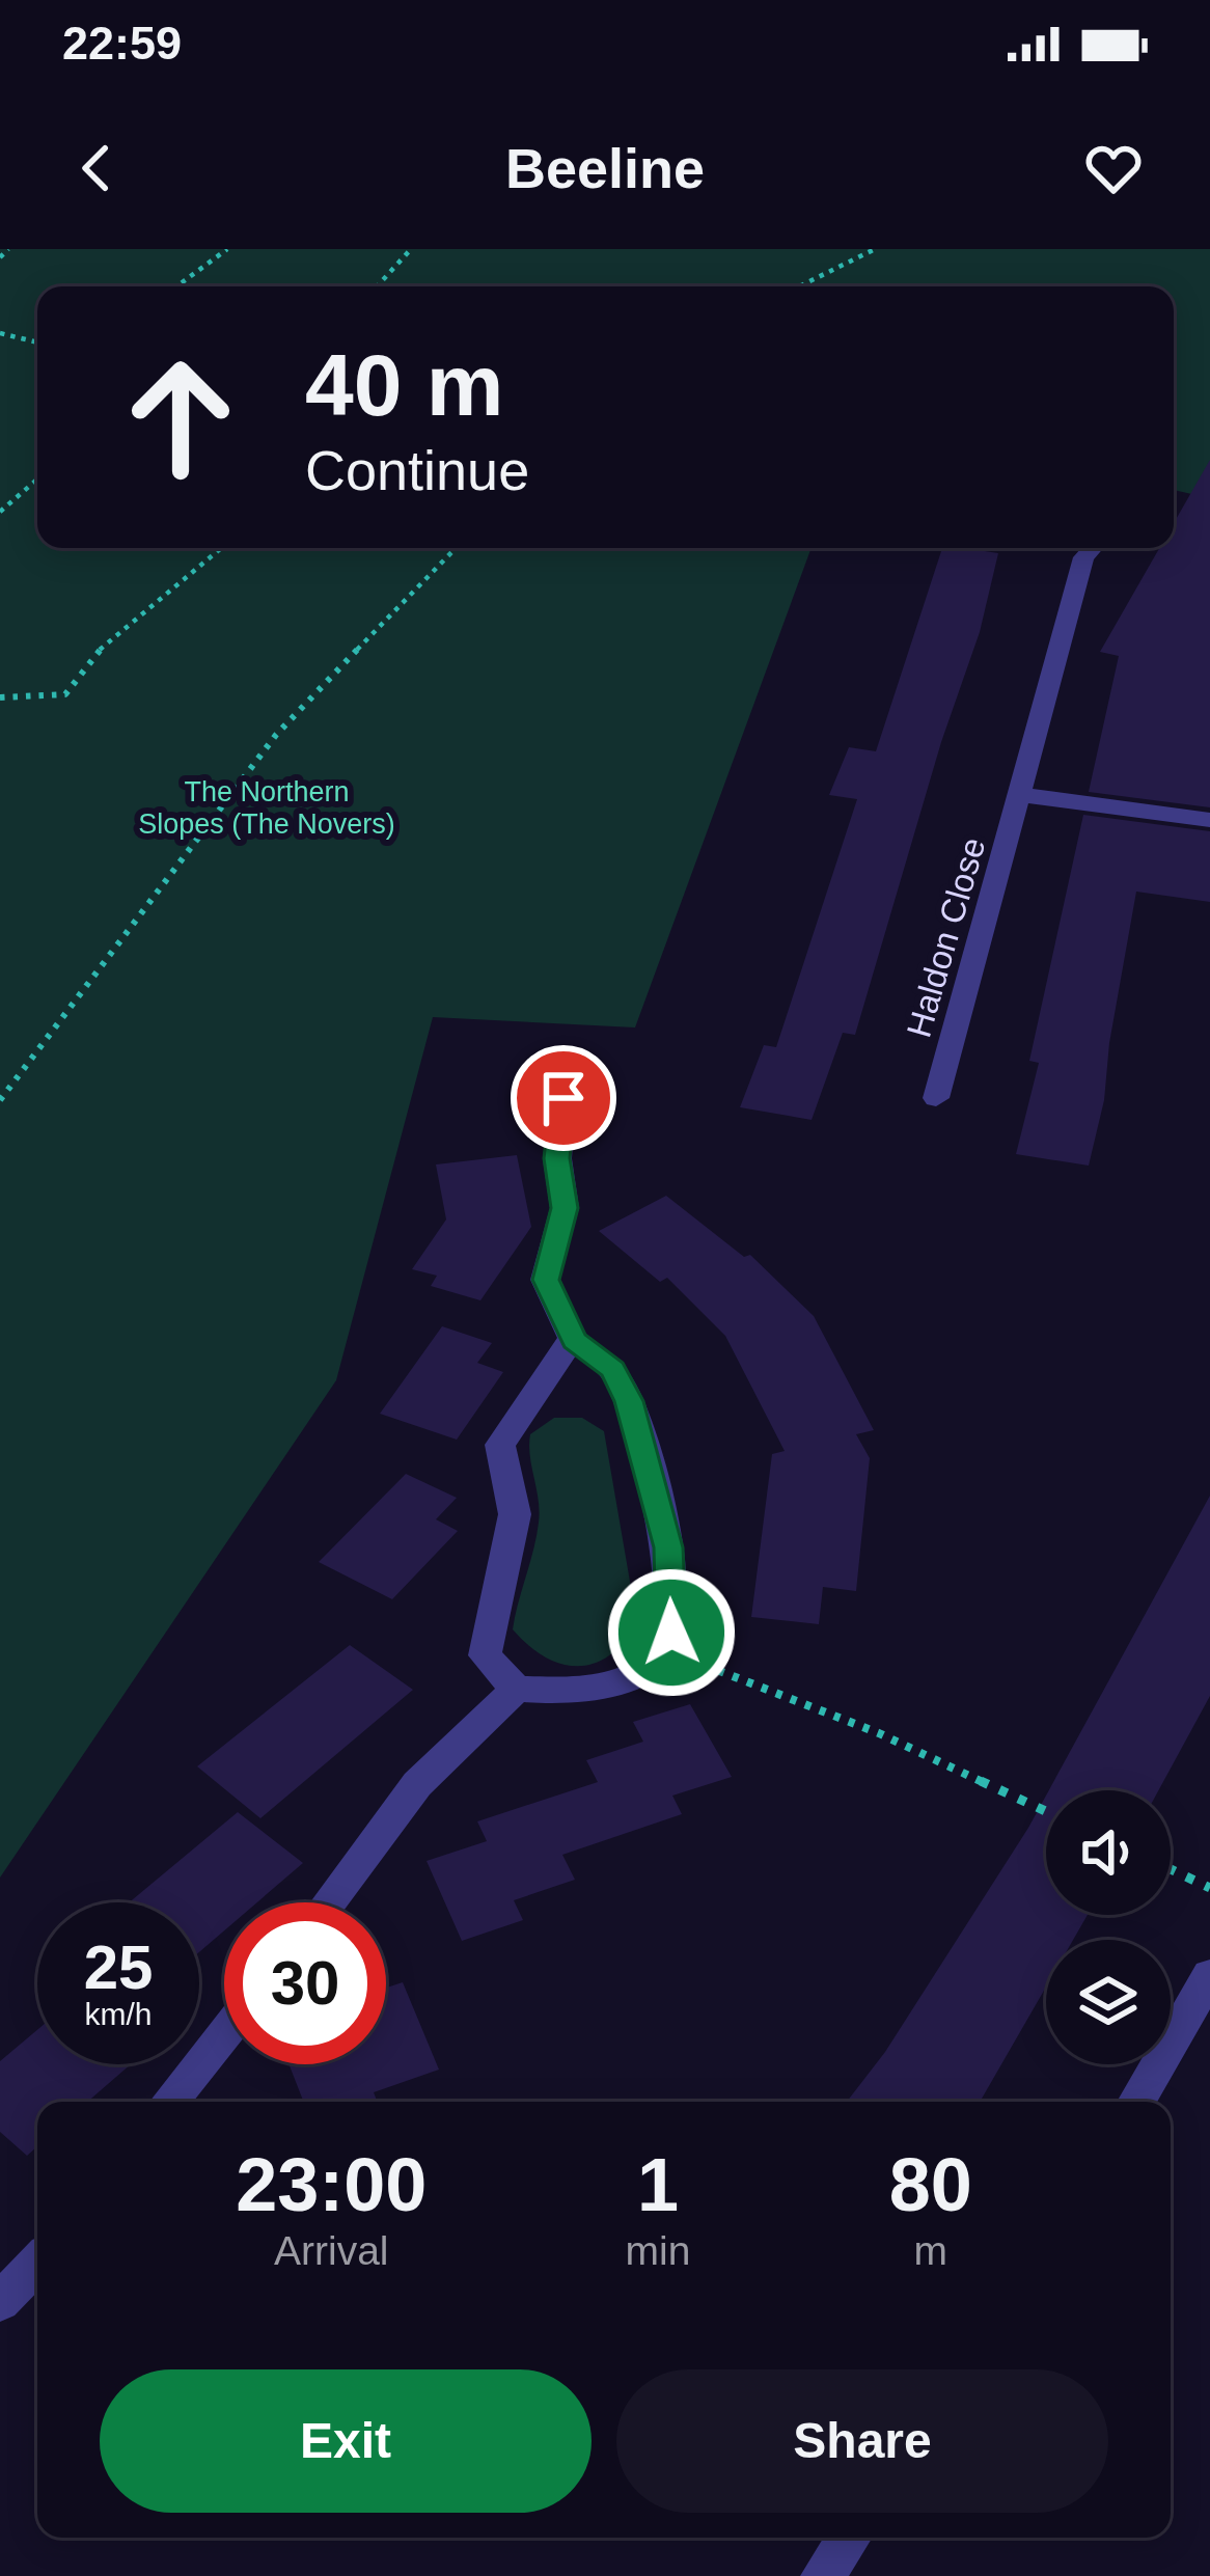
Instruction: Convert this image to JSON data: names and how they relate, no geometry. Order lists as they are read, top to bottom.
{
  "streets": {
    "street": ["Haldon Close"]
  },
  "parks": ["The Northern Slopes (The Novers)"],
  "page": {
    "status": "22:59",
    "header": "Beeline",
    "turn": ["40 m", "Continue"],
    "speed": "25 km/h",
    "limit": "30",
    "eta": [
      "23:00",
      "Arrival",
      "1",
      "min",
      "80",
      "m"
    ],
    "buttons": ["Exit", "Share"]
  }
}
